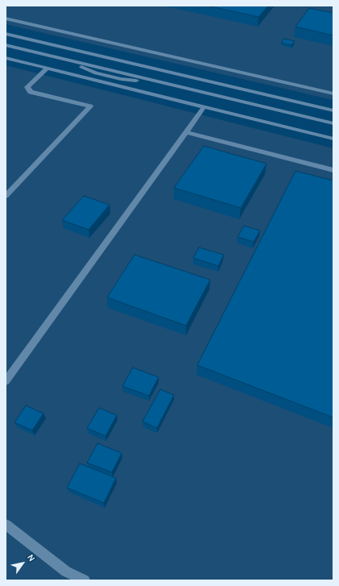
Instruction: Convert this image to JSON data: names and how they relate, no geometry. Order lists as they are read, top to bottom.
{
  "north": "top right"
}
